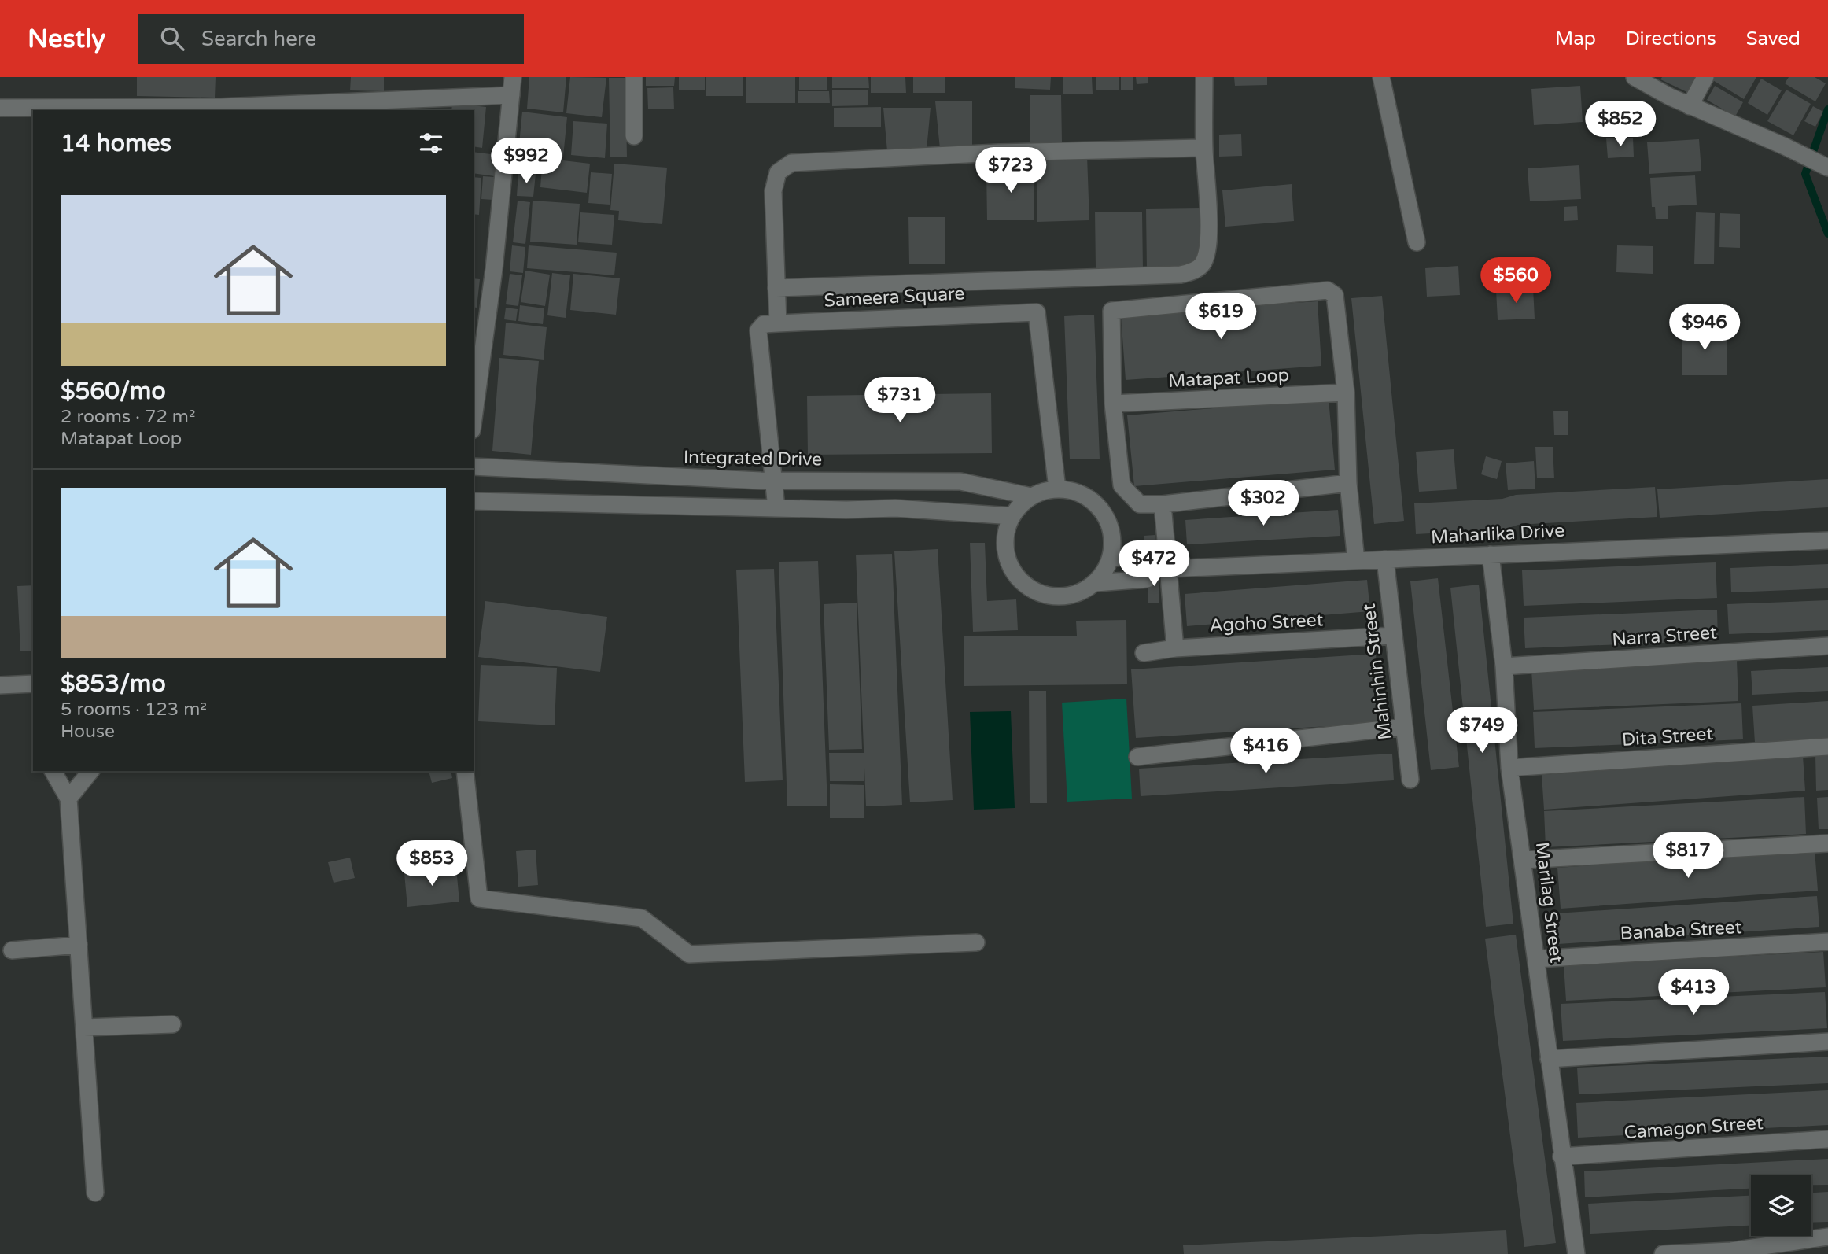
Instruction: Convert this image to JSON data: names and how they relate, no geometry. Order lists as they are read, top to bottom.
{
  "streets": {
    "street": [
      "Sameera Square",
      "Matapat Loop",
      "Integrated Drive",
      "Maharlika Drive",
      "Agoho Street",
      "Narra Street",
      "Mahinhin Street",
      "Dita Street",
      "Marilag Street",
      "Banaba Street",
      "Camagon Street"
    ]
  },
  "crossings": [
    ["Sameera Square", "Integrated Drive"],
    ["Maharlika Drive", "Mahinhin Street"],
    ["Maharlika Drive", "Marilag Street"],
    ["Agoho Street", "Mahinhin Street"],
    ["Narra Street", "Marilag Street"],
    ["Dita Street", "Marilag Street"],
    ["Marilag Street", "Banaba Street"],
    ["Marilag Street", "Camagon Street"]
  ],
  "page": {
    "header": "Nestly",
    "search": "Search here",
    "nav": ["Map", "Directions", "Saved"],
    "price": [
      "$852",
      "$992",
      "$723",
      "$560",
      "$619",
      "$946",
      "$731",
      "$302",
      "$472",
      "$749",
      "$416",
      "$817",
      "$853",
      "$413"
    ],
    "heading": "14 homes",
    "list": [
      {
        "name": "$560/mo",
        "note": "2 rooms · 72 m² · Matapat Loop"
      },
      {
        "name": "$853/mo",
        "note": "5 rooms · 123 m² · House"
      }
    ]
  }
}
